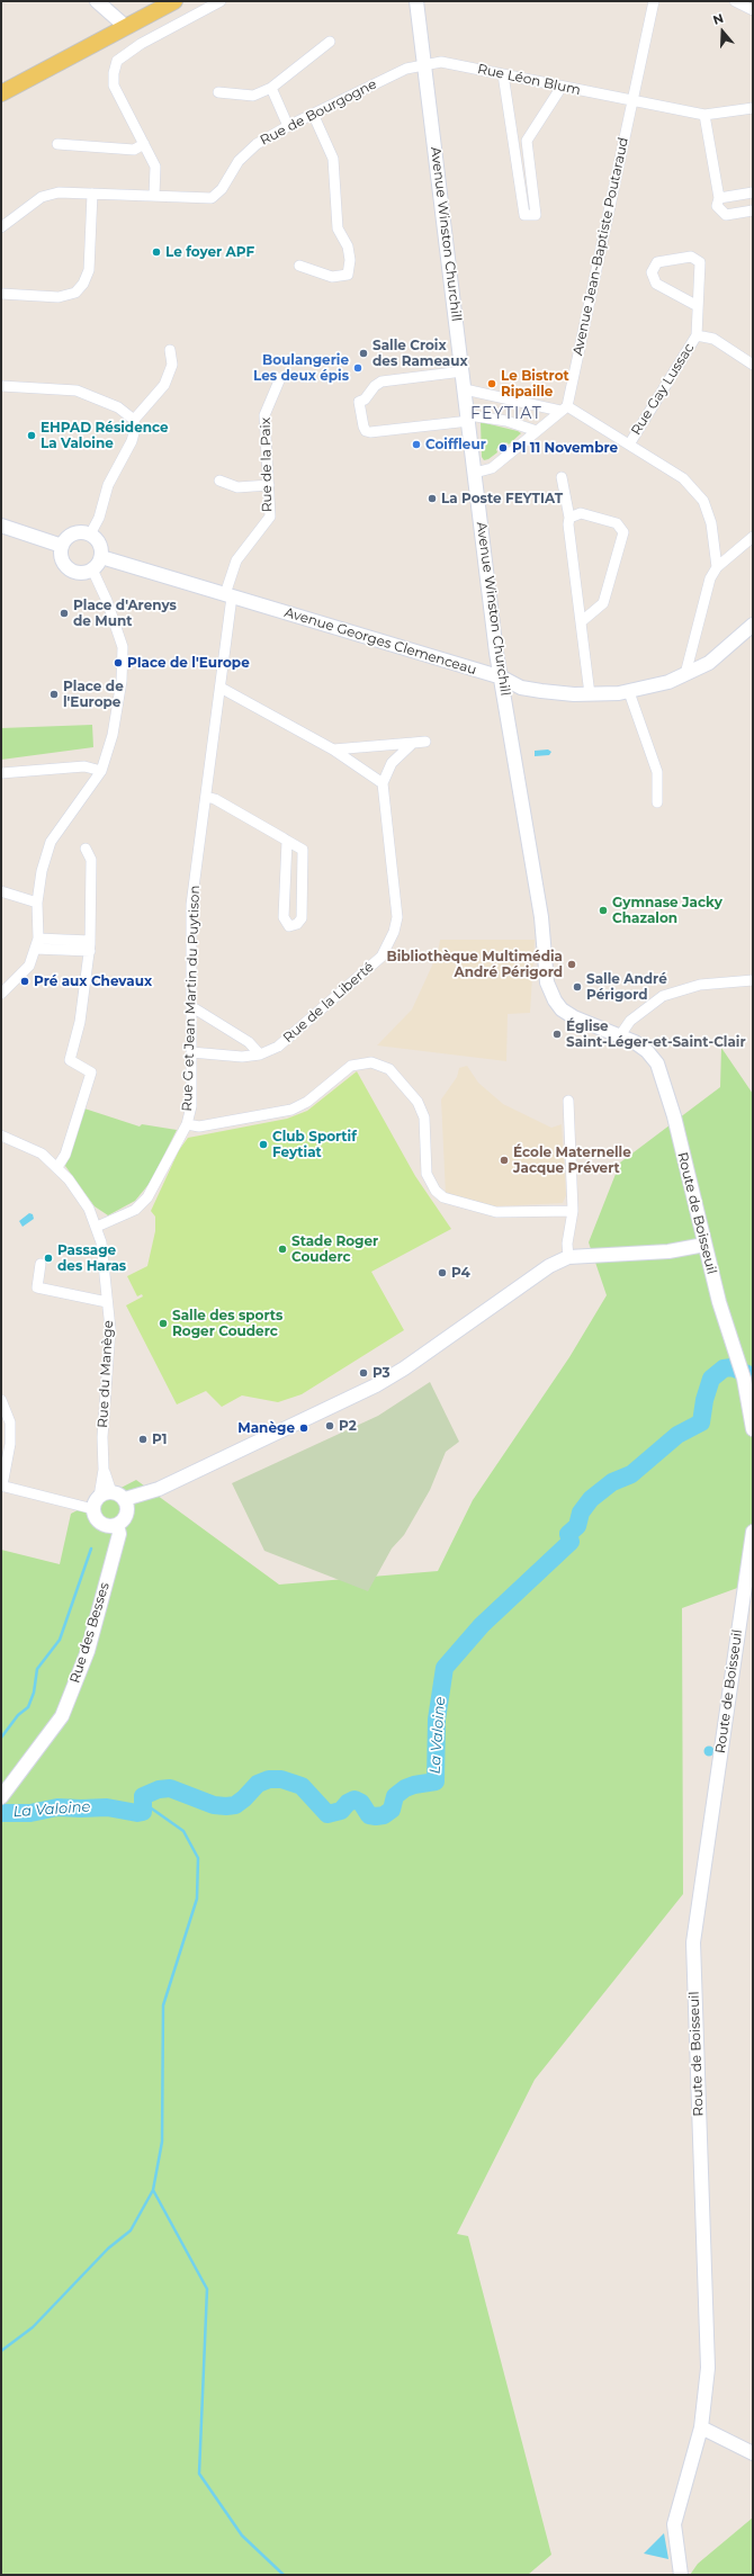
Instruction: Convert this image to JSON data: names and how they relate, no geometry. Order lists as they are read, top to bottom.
{
  "streets": {
    "main road": [
      "Avenue Winston Churchill",
      "Avenue Georges Clemenceau",
      "Route de Boisseuil",
      "Rue des Besses"
    ],
    "street": [
      "Rue Léon Blum",
      "Rue de Bourgogne",
      "Avenue Jean-Baptiste Poutaraud",
      "Rue Gay Lussac",
      "Rue de la Paix",
      "Rue G et Jean Martin du Puytison",
      "Rue de la Liberté",
      "Rue du Manège"
    ]
  },
  "crossings": [
    ["Rue Léon Blum", "Rue de Bourgogne"],
    ["Rue Léon Blum", "Avenue Winston Churchill"],
    ["Rue Léon Blum", "Avenue Jean-Baptiste Poutaraud"],
    ["Rue de Bourgogne", "Avenue Winston Churchill"],
    ["Avenue Winston Churchill", "Avenue Georges Clemenceau"],
    ["Avenue Winston Churchill", "Route de Boisseuil"],
    ["Rue de la Paix", "Avenue Georges Clemenceau"],
    ["Rue de la Paix", "Rue G et Jean Martin du Puytison"],
    ["Avenue Georges Clemenceau", "Rue G et Jean Martin du Puytison"],
    ["Rue G et Jean Martin du Puytison", "Rue de la Liberté"],
    ["Rue G et Jean Martin du Puytison", "Rue du Manège"],
    ["Rue du Manège", "Rue des Besses"]
  ],
  "districts": ["FEYTIAT"],
  "water": ["La Valoine"],
  "places": [
    "Le foyer APF",
    "Salle Croix des Rameaux",
    "Boulangerie Les deux épis",
    "Le Bistrot Ripaille",
    "EHPAD Résidence La Valoine",
    "Coiffleur",
    "Pl 11 Novembre",
    "La Poste FEYTIAT",
    "Place d'Arenys de Munt",
    "PIace de l'Europe",
    "Place de l'Europe",
    "Gymnase Jacky Chazalon",
    "Bibliothèque Multimédia André Périgord",
    "Pré aux Chevaux",
    "Salle André Périgord",
    "Église Saint-Léger-et-Saint-Clair",
    "Club Sportif Feytiat",
    "École Maternelle Jacque Prévert",
    "Stade Roger Couderc",
    "Passage des Haras",
    "P4",
    "Salle des sports Roger Couderc",
    "P3",
    "P2",
    "Manège",
    "P1"
  ],
  "north": "top"
}
